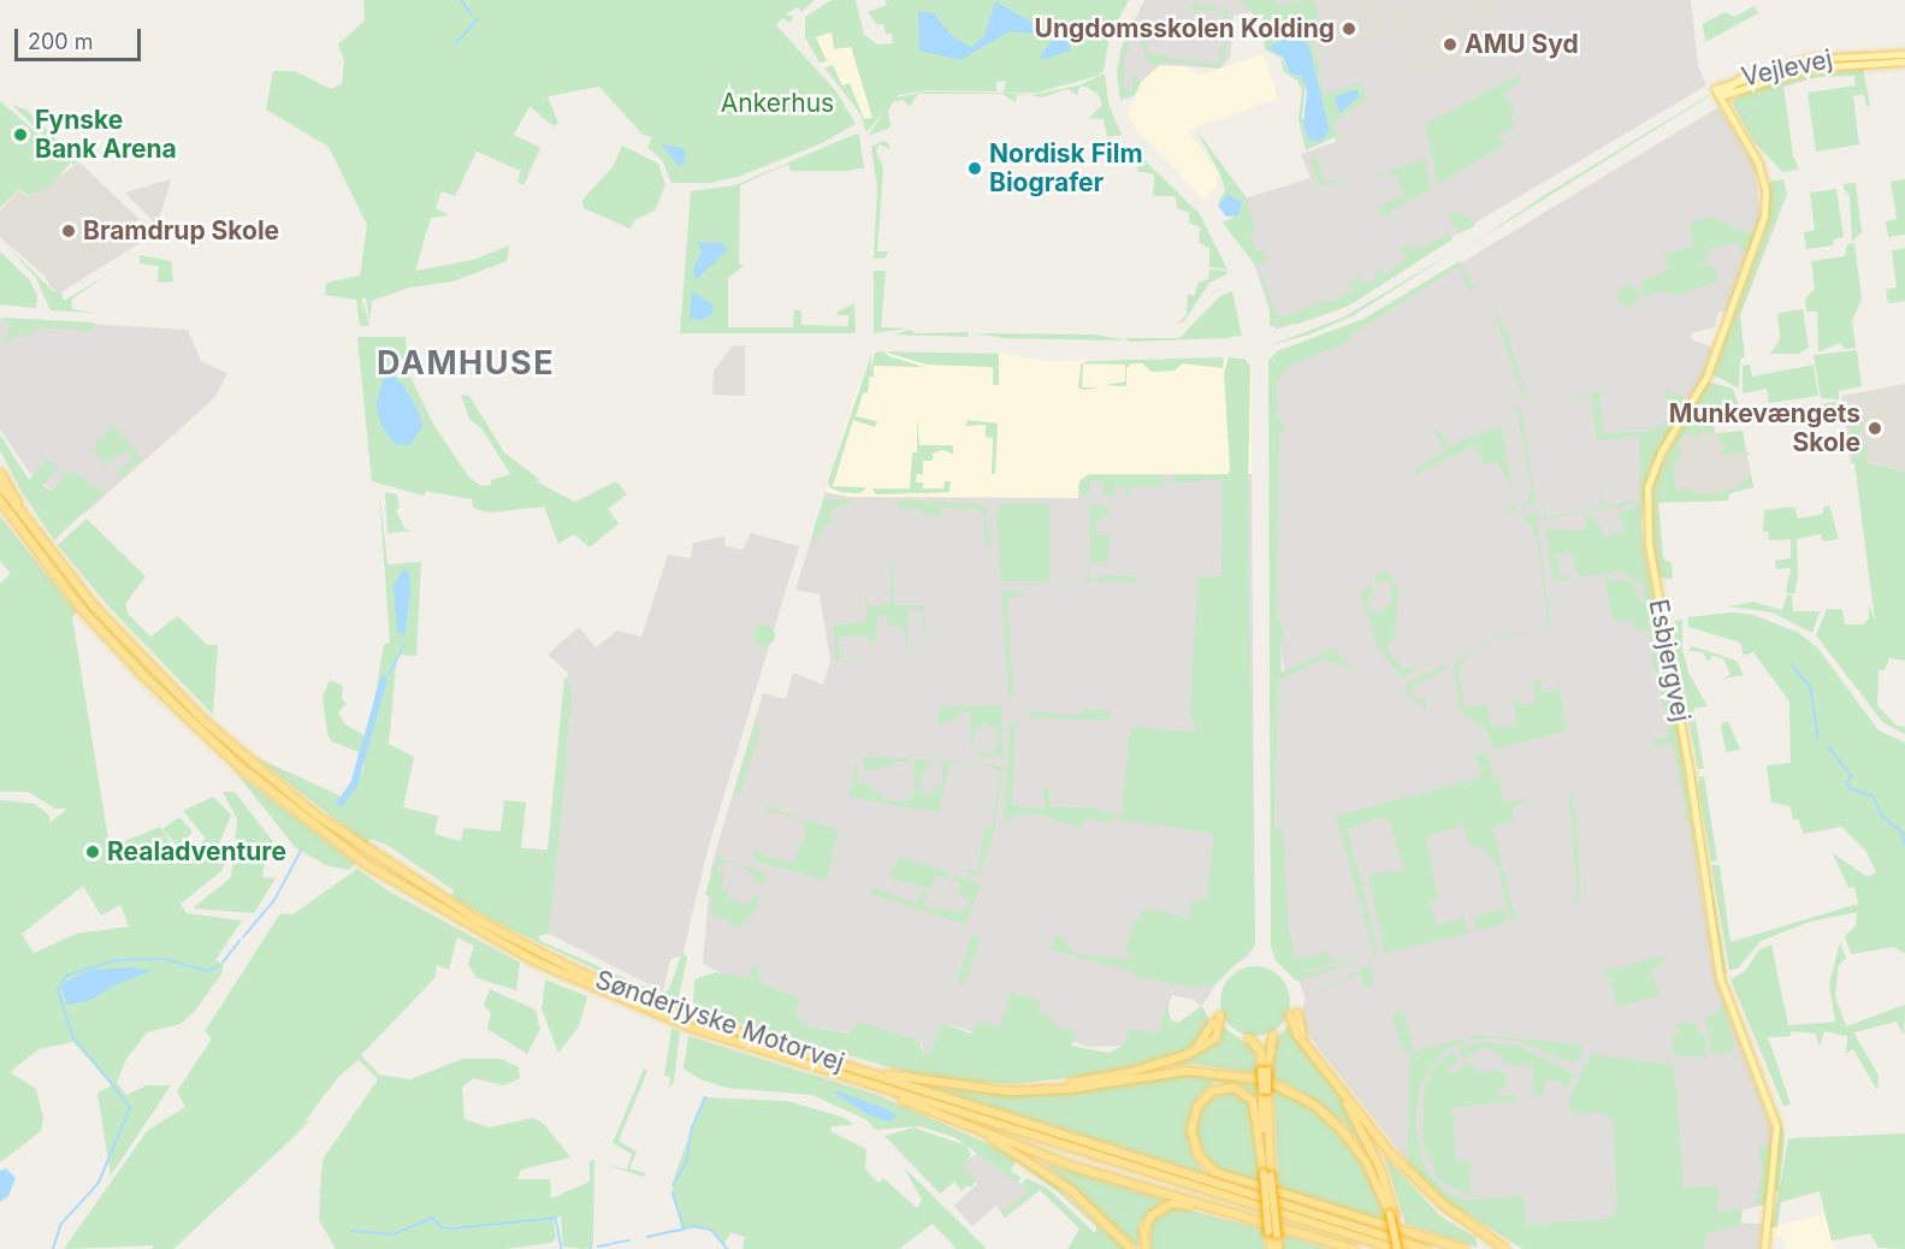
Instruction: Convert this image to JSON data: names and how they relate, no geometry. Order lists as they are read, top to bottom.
{
  "streets": {
    "highway": ["Sønderjyske Motorvej"],
    "main road": ["Vejlevej", "Esbjergvej"]
  },
  "crossings": [
    ["Vejlevej", "Esbjergvej"]
  ],
  "districts": ["DAMHUSE"],
  "parks": ["Ankerhus"],
  "places": [
    "Ungdomsskolen Kolding",
    "AMU Syd",
    "Fynske Bank Arena",
    "Nordisk Film Biografer",
    "Bramdrup Skole",
    "Munkevængets Skole",
    "Realadventure"
  ],
  "scale_bar": "200 m"
}
